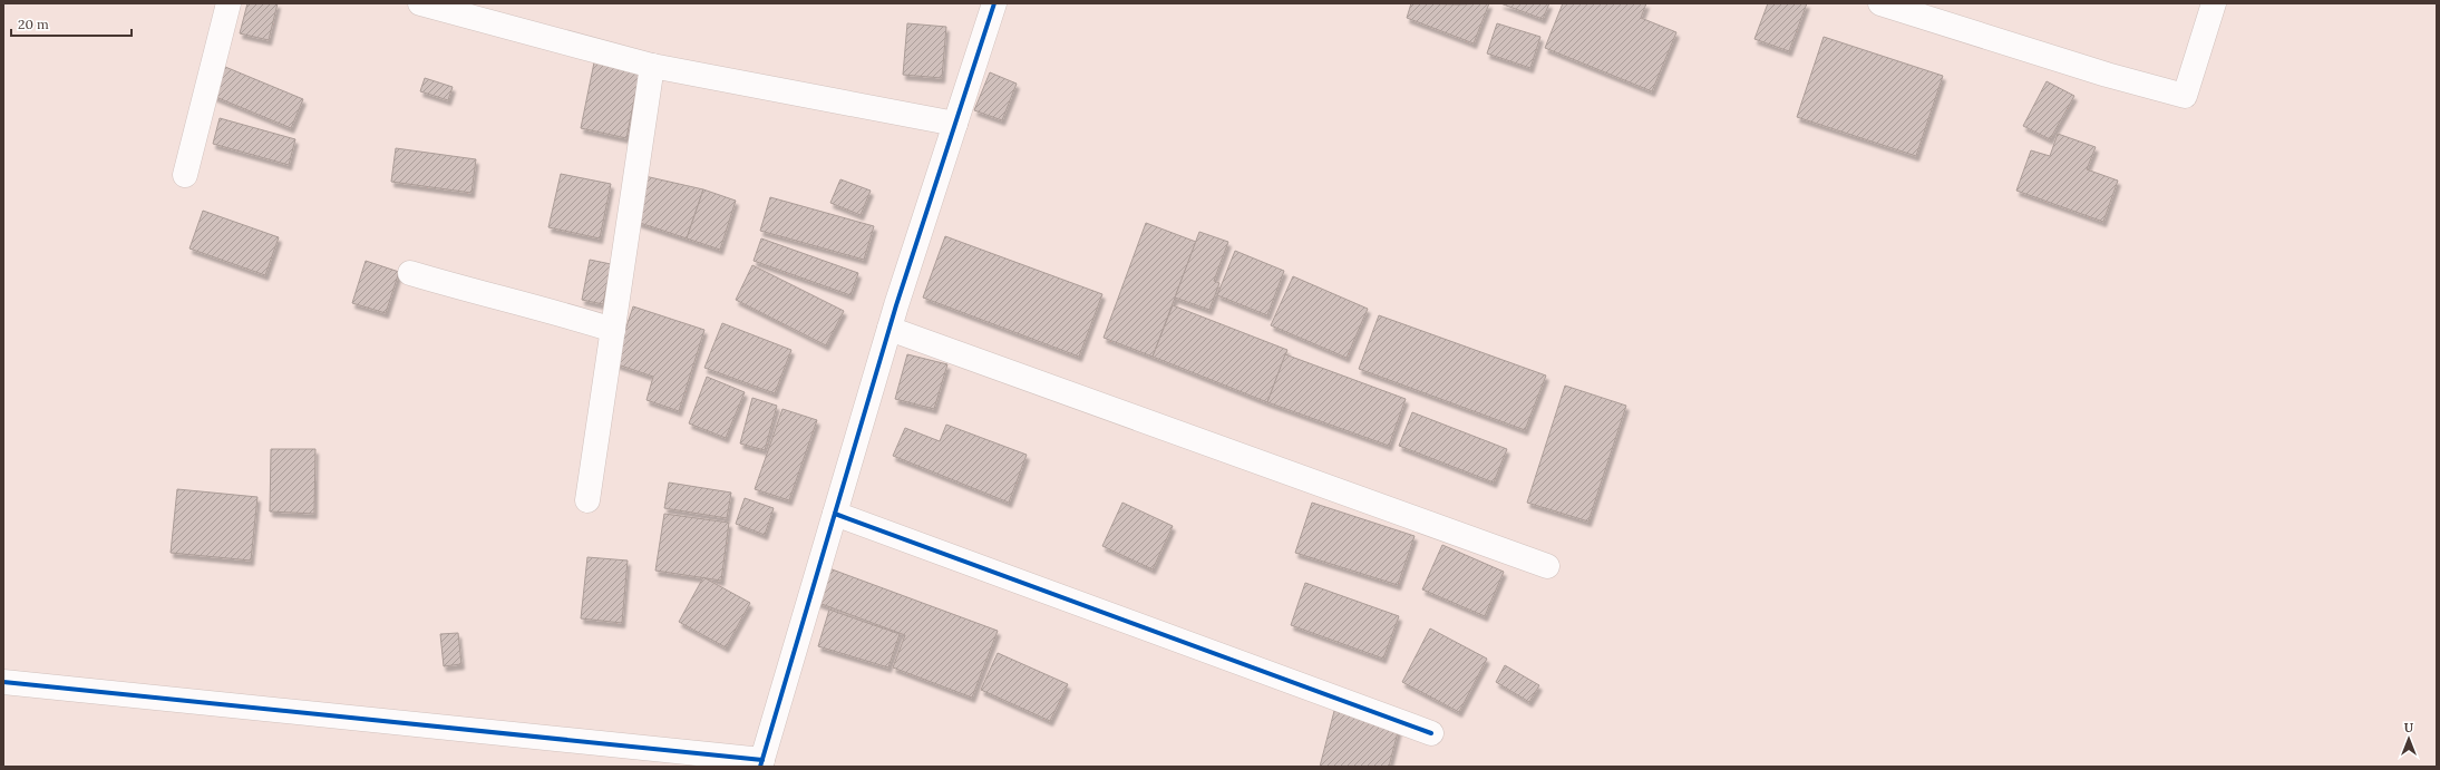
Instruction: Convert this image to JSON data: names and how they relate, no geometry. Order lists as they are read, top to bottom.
{
  "scale_bar": "20 m",
  "north": "top"
}
